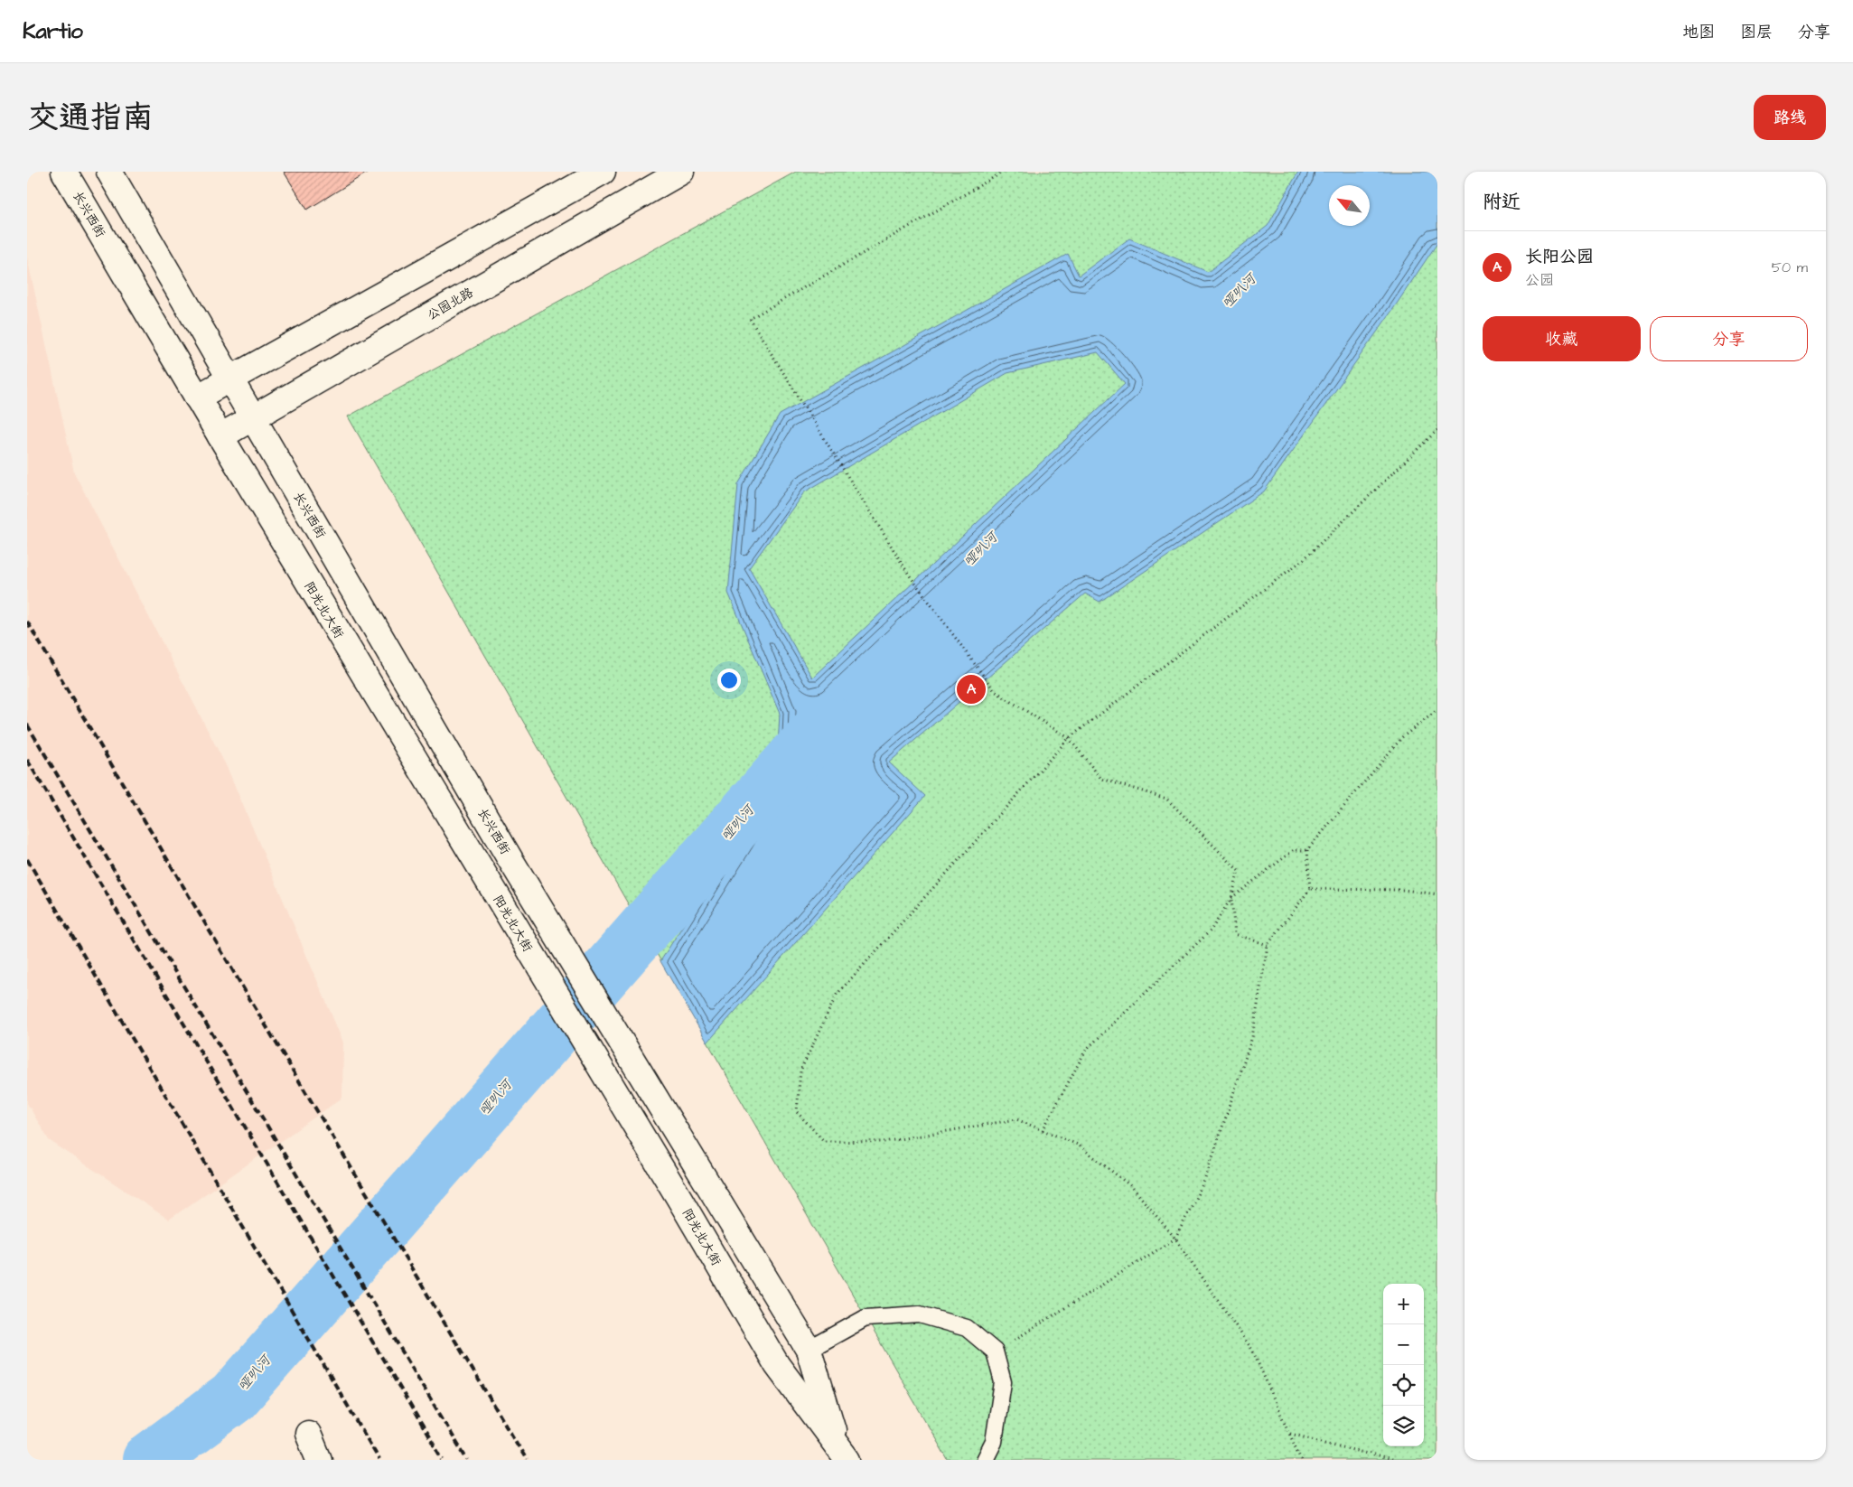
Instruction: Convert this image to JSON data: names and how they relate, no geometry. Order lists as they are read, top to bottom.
{
  "streets": {
    "street": ["长兴西街", "公园北路", "阳光北大街"]
  },
  "crossings": [
    ["长兴西街", "公园北路"],
    ["长兴西街", "阳光北大街"],
    ["公园北路", "阳光北大街"]
  ],
  "water": ["哑叭河"],
  "north": "top left",
  "page": {
    "header": "Kartio",
    "nav": ["地图", "图层", "分享"],
    "title": "交通指南",
    "buttons": [
      "路线",
      ["收藏", "分享"]
    ],
    "heading": "附近",
    "list": [
      {
        "mark": "A",
        "name": "长阳公园",
        "note": "公园",
        "value": "50 m"
      }
    ],
    "pins": "A",
    "map_buttons": ["+", "−"]
  }
}
